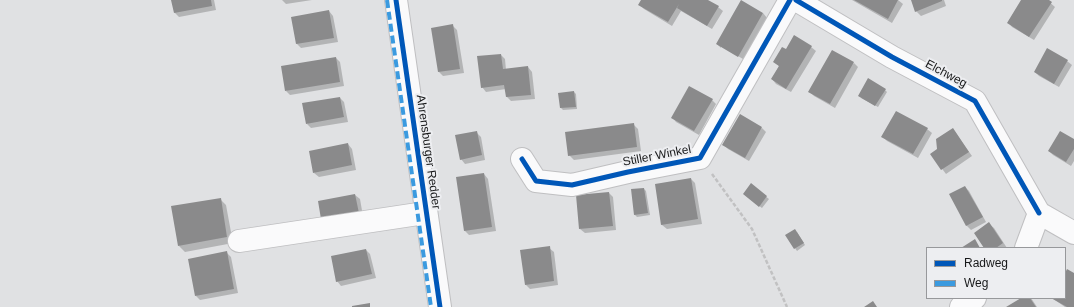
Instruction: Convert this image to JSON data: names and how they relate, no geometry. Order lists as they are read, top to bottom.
{
  "streets": {
    "street": ["Elchweg", "Ahrensburger Redder", "Stiller Winkel"]
  },
  "legend": ["Radweg", "Weg"]
}
